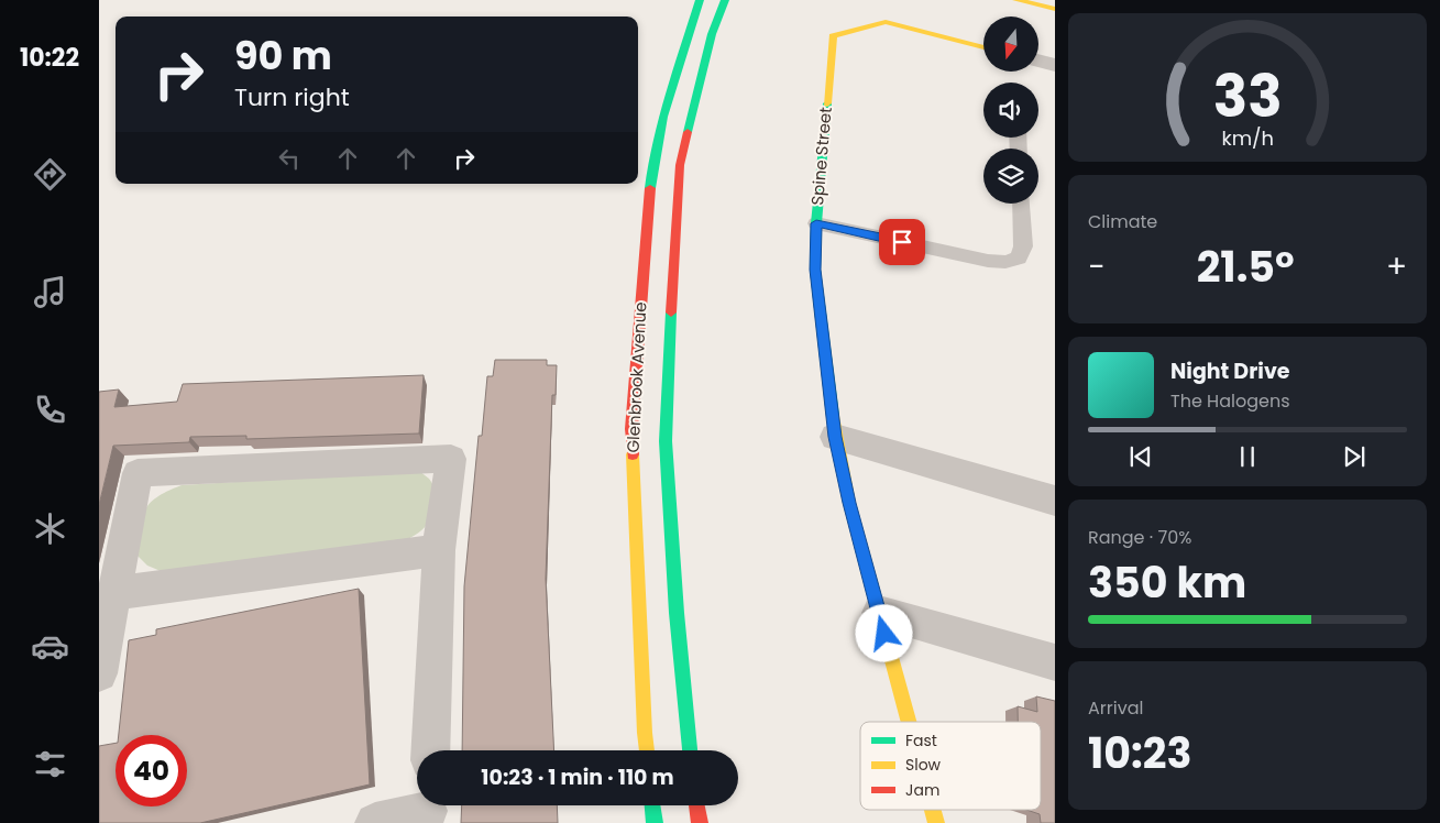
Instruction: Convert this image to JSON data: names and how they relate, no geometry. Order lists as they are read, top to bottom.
{
  "streets": {
    "street": ["Spine Street", "Glenbrook Avenue"]
  },
  "legend": ["Fast", "Slow", "Jam"],
  "north": "bottom",
  "page": {
    "tabs": "10:22",
    "turn": ["90 m", "Turn right"],
    "tile": [
      "Climate",
      ["Range · 70%", "350 km"],
      ["Arrival", "10:23"]
    ],
    "heat": ["−", "21.5°", "+"],
    "song": ["Night Drive", "The Halogens"],
    "limit": "40",
    "trip": "10:23 · 1 min · 110 m",
    "gauge": ["33", "km/h"]
  }
}
